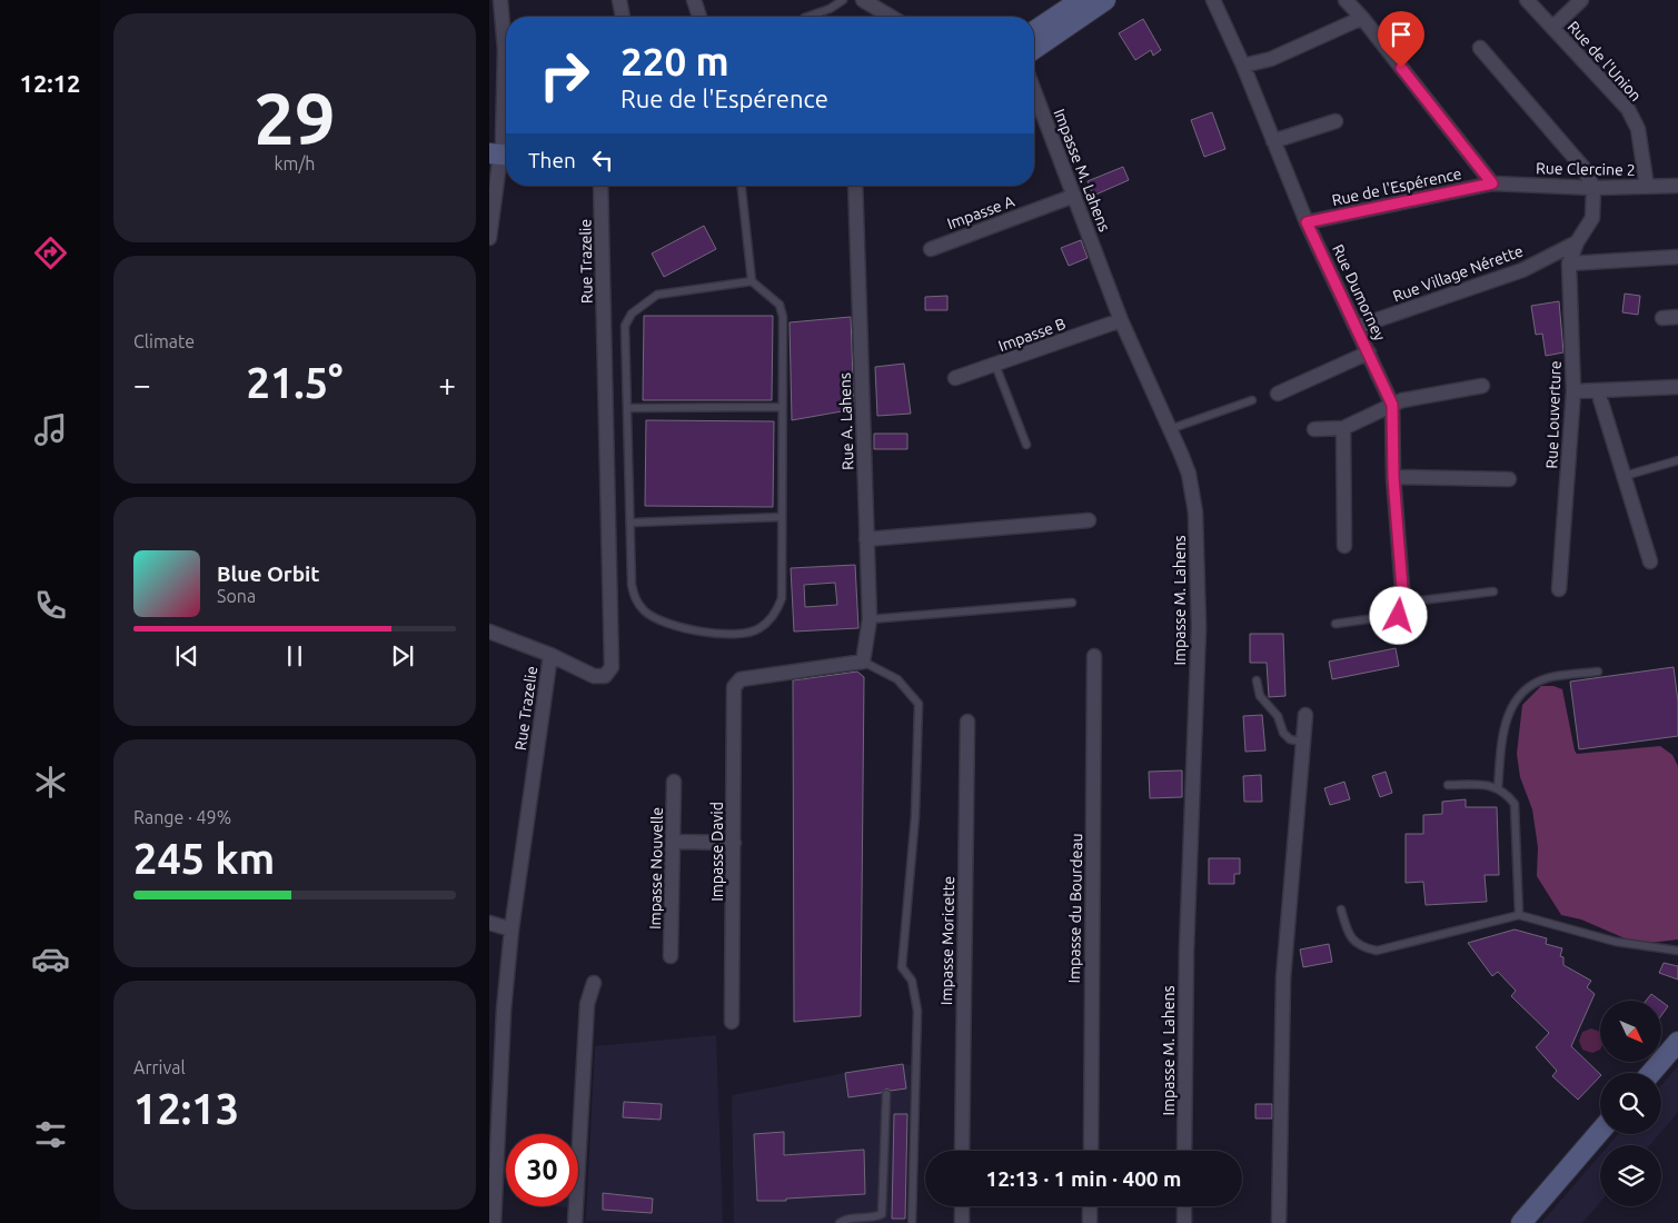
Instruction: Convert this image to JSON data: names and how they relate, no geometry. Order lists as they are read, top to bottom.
{
  "streets": {
    "street": [
      "Rue de l'Union",
      "Rue Clercine 2",
      "Impasse M. Lahens",
      "Rue de l'Espérence",
      "Impasse A",
      "Rue Trazelie",
      "Rue Village Nérette",
      "Rue Dumorney",
      "Impasse B",
      "Rue Louverture",
      "Rue A. Lahens",
      "Impasse David",
      "Impasse Nouvelle",
      "Impasse du Bourdeau",
      "Impasse Moricette"
    ]
  },
  "crossings": [
    ["Rue de l'Union", "Rue Clercine 2"],
    ["Rue Clercine 2", "Rue de l'Espérence"],
    ["Impasse M. Lahens", "Impasse A"],
    ["Impasse M. Lahens", "Impasse B"],
    ["Rue de l'Espérence", "Rue Dumorney"],
    ["Rue Village Nérette", "Rue Dumorney"],
    ["Rue Village Nérette", "Rue Louverture"],
    ["Rue A. Lahens", "Impasse David"]
  ],
  "north": "bottom right",
  "page": {
    "tabs": "12:12",
    "tile": [
      ["29", "km/h"],
      "Climate",
      ["Range · 49%", "245 km"],
      ["Arrival", "12:13"]
    ],
    "turn": ["220 m", "Rue de l'Espérence"],
    "then": "Then",
    "heat": ["−", "21.5°", "+"],
    "song": ["Blue Orbit", "Sona"],
    "limit": "30",
    "trip": "12:13 · 1 min · 400 m"
  }
}
